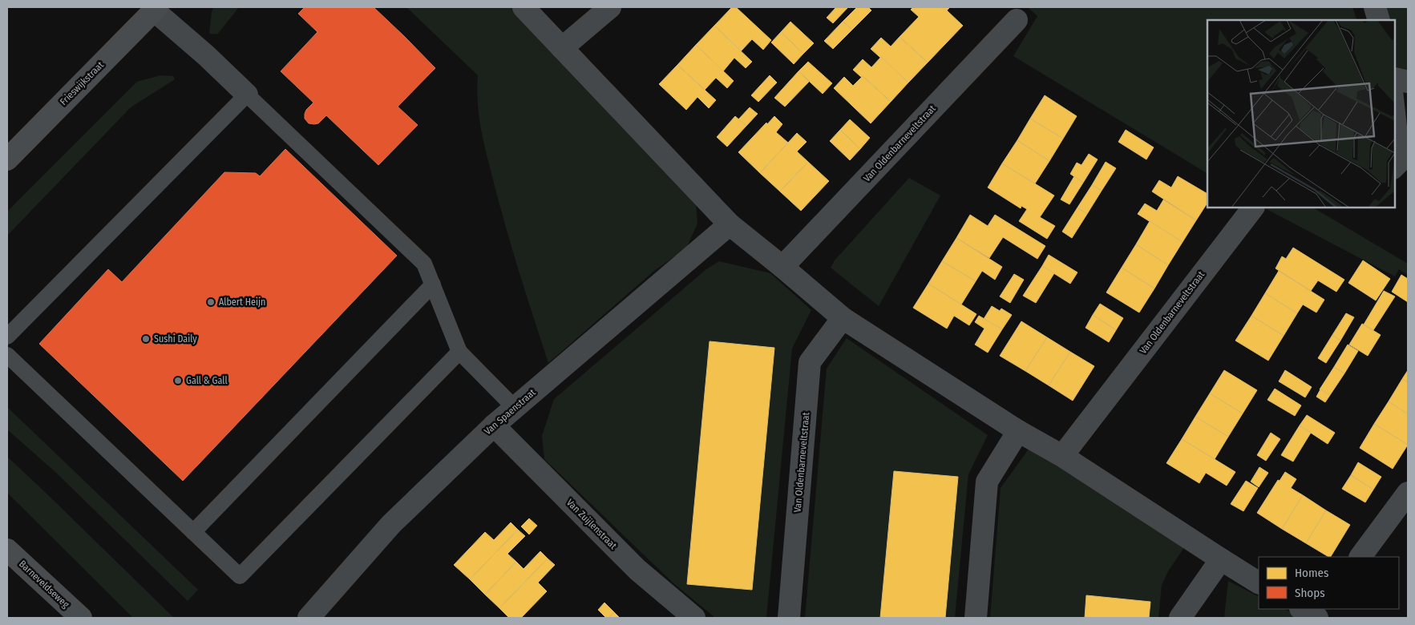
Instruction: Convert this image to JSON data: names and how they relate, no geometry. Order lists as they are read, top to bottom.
{
  "streets": {
    "street": [
      "Frieswijkstraat",
      "Van Oldenbarneveltstraat",
      "Van Spaenstraat",
      "Van Zuijlenstraat",
      "Barneveldseweg"
    ]
  },
  "crossings": [
    ["Van Spaenstraat", "Van Zuijlenstraat"]
  ],
  "places": ["Albert Heijn", "Sushi Daily", "Gall & Gall"],
  "legend": ["Homes", "Shops"]
}
